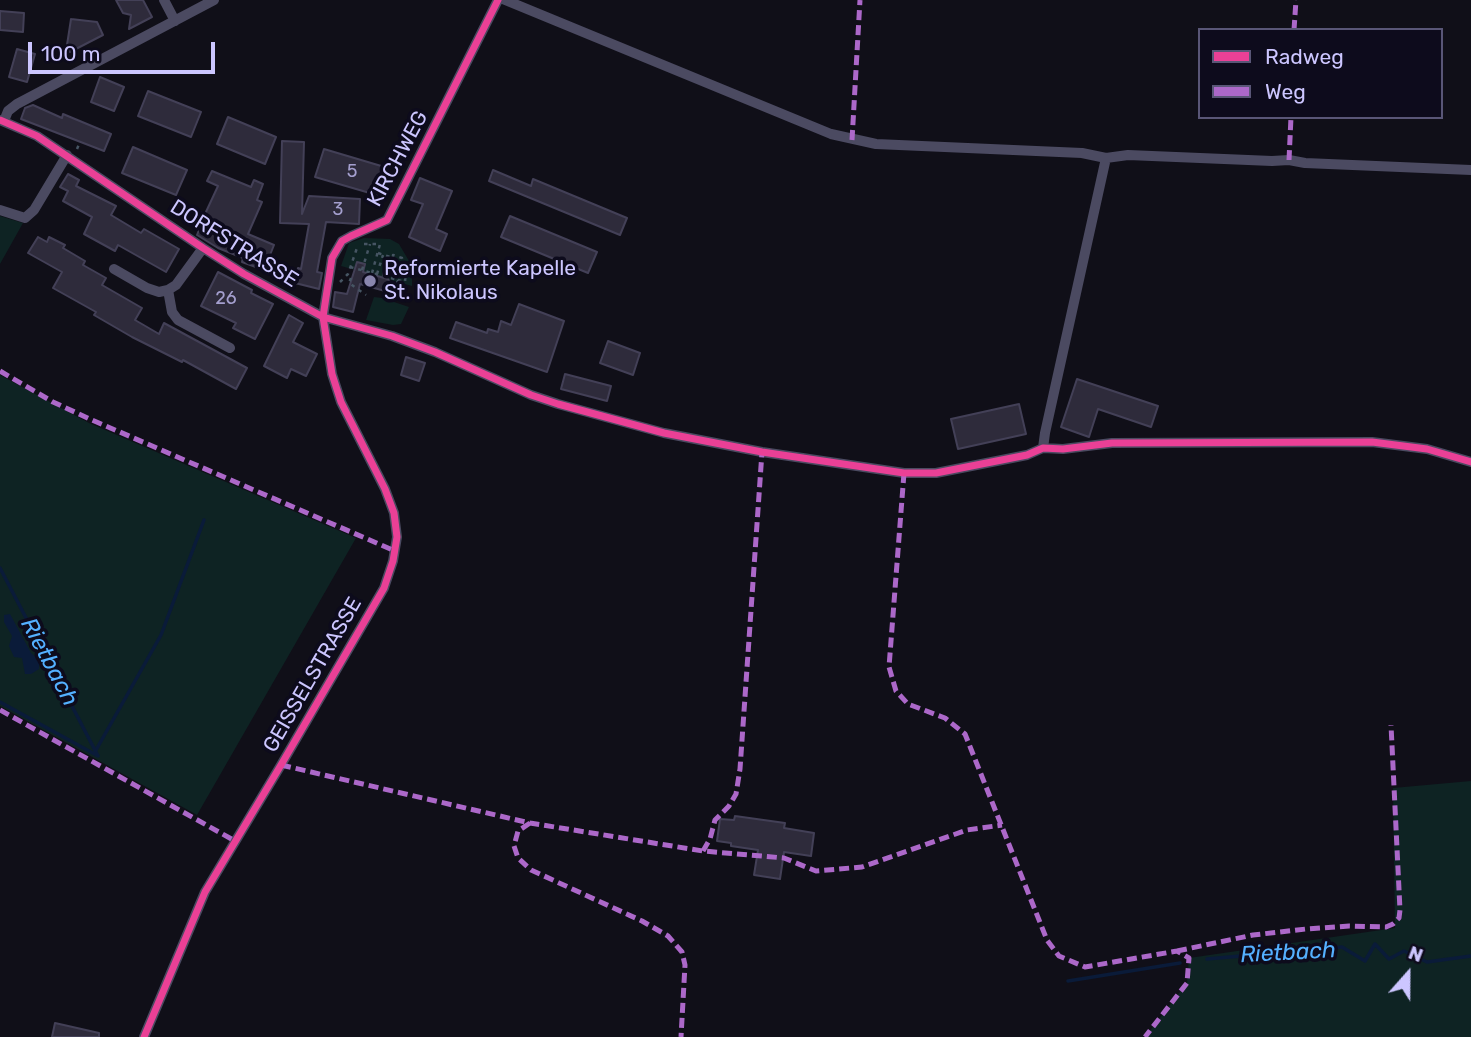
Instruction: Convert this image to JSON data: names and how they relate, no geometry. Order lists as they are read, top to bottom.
{
  "streets": {
    "street": ["KIRCHWEG", "DORFSTRASSE", "GEISSELSTRASSE"]
  },
  "crossings": [
    ["KIRCHWEG", "DORFSTRASSE"],
    ["KIRCHWEG", "GEISSELSTRASSE"],
    ["DORFSTRASSE", "GEISSELSTRASSE"]
  ],
  "water": ["Rietbach"],
  "places": ["Reformierte Kapelle St. Nikolaus"],
  "house_numbers": ["5", "3", "26"],
  "legend": ["Radweg", "Weg"],
  "scale_bar": "100 m",
  "north": "top"
}
